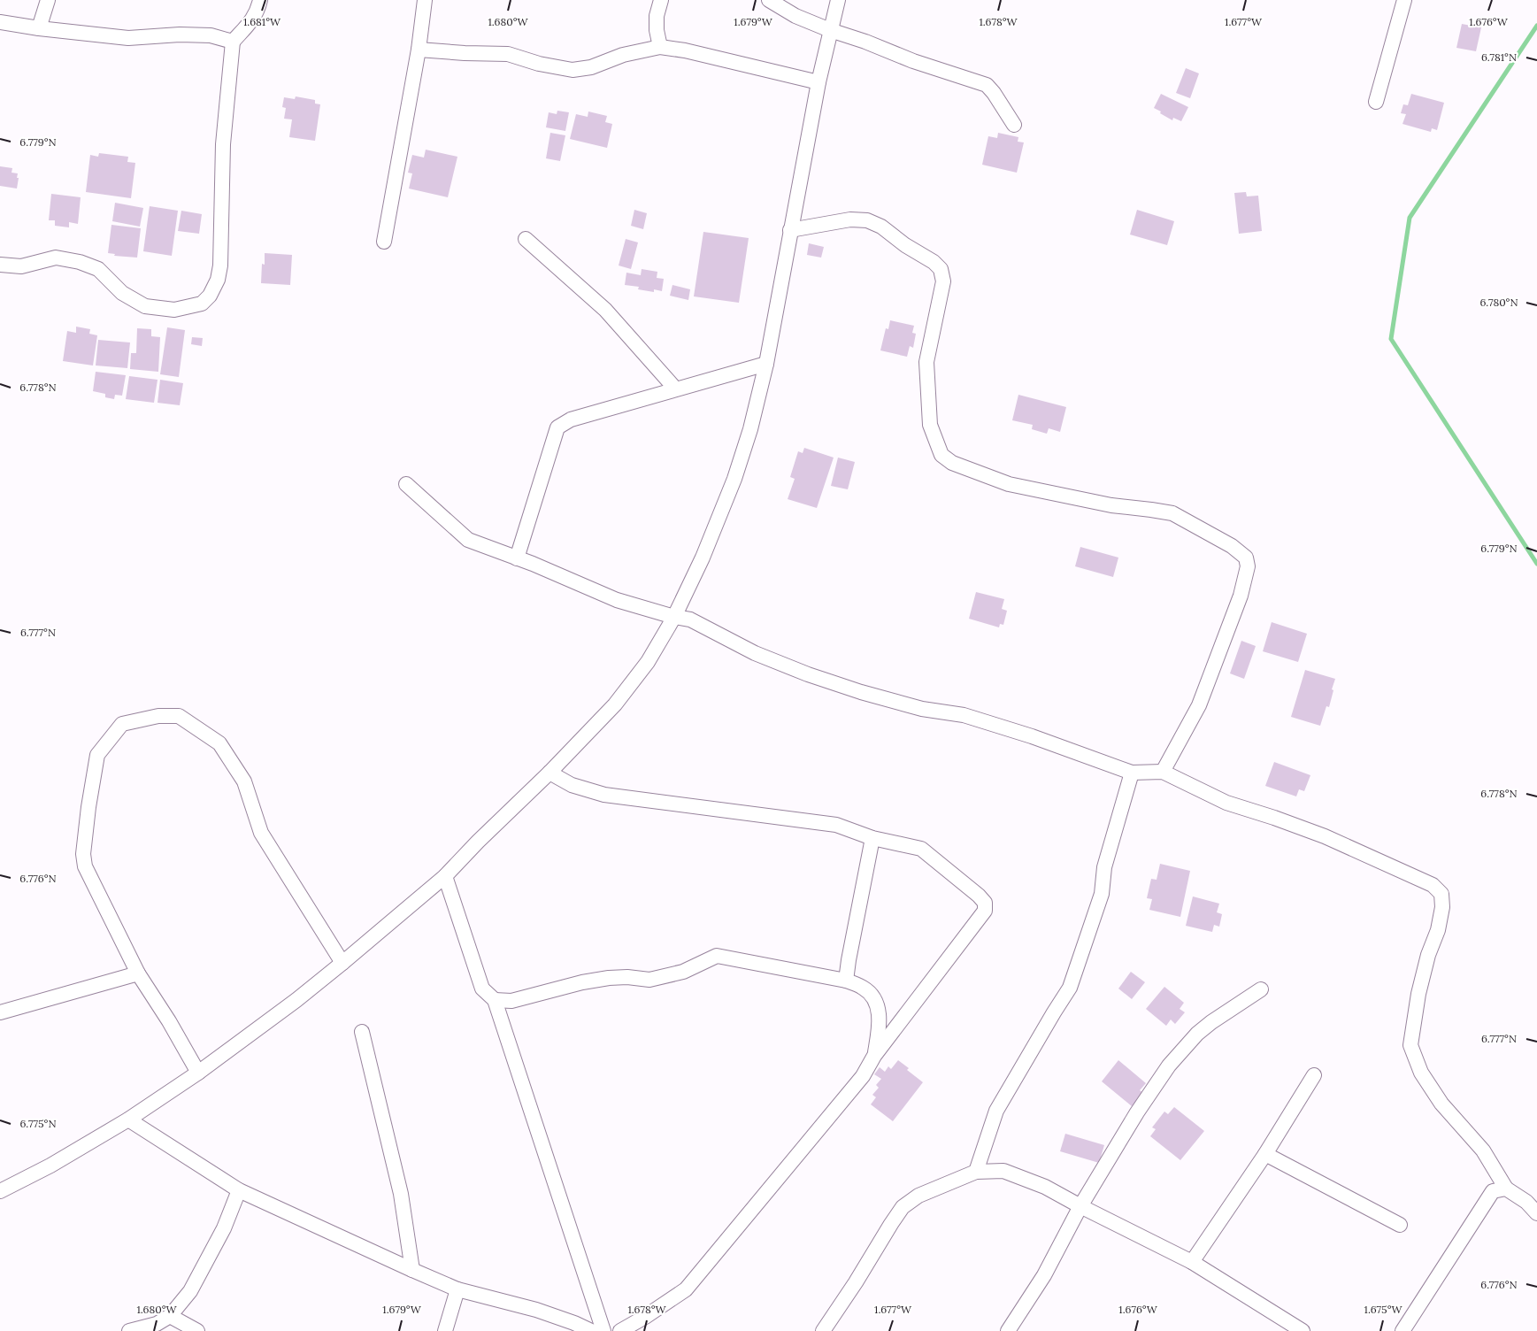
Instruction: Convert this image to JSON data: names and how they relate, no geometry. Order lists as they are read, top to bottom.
{
  "coordinates": [
    "1.680°W",
    "1.679°W",
    "1.678°W",
    "1.677°W",
    "1.676°W",
    "1.681°W",
    "6.781°N",
    "6.779°N",
    "6.780°N",
    "6.778°N",
    "6.777°N",
    "6.776°N",
    "6.775°N",
    "1.675°W"
  ]
}
